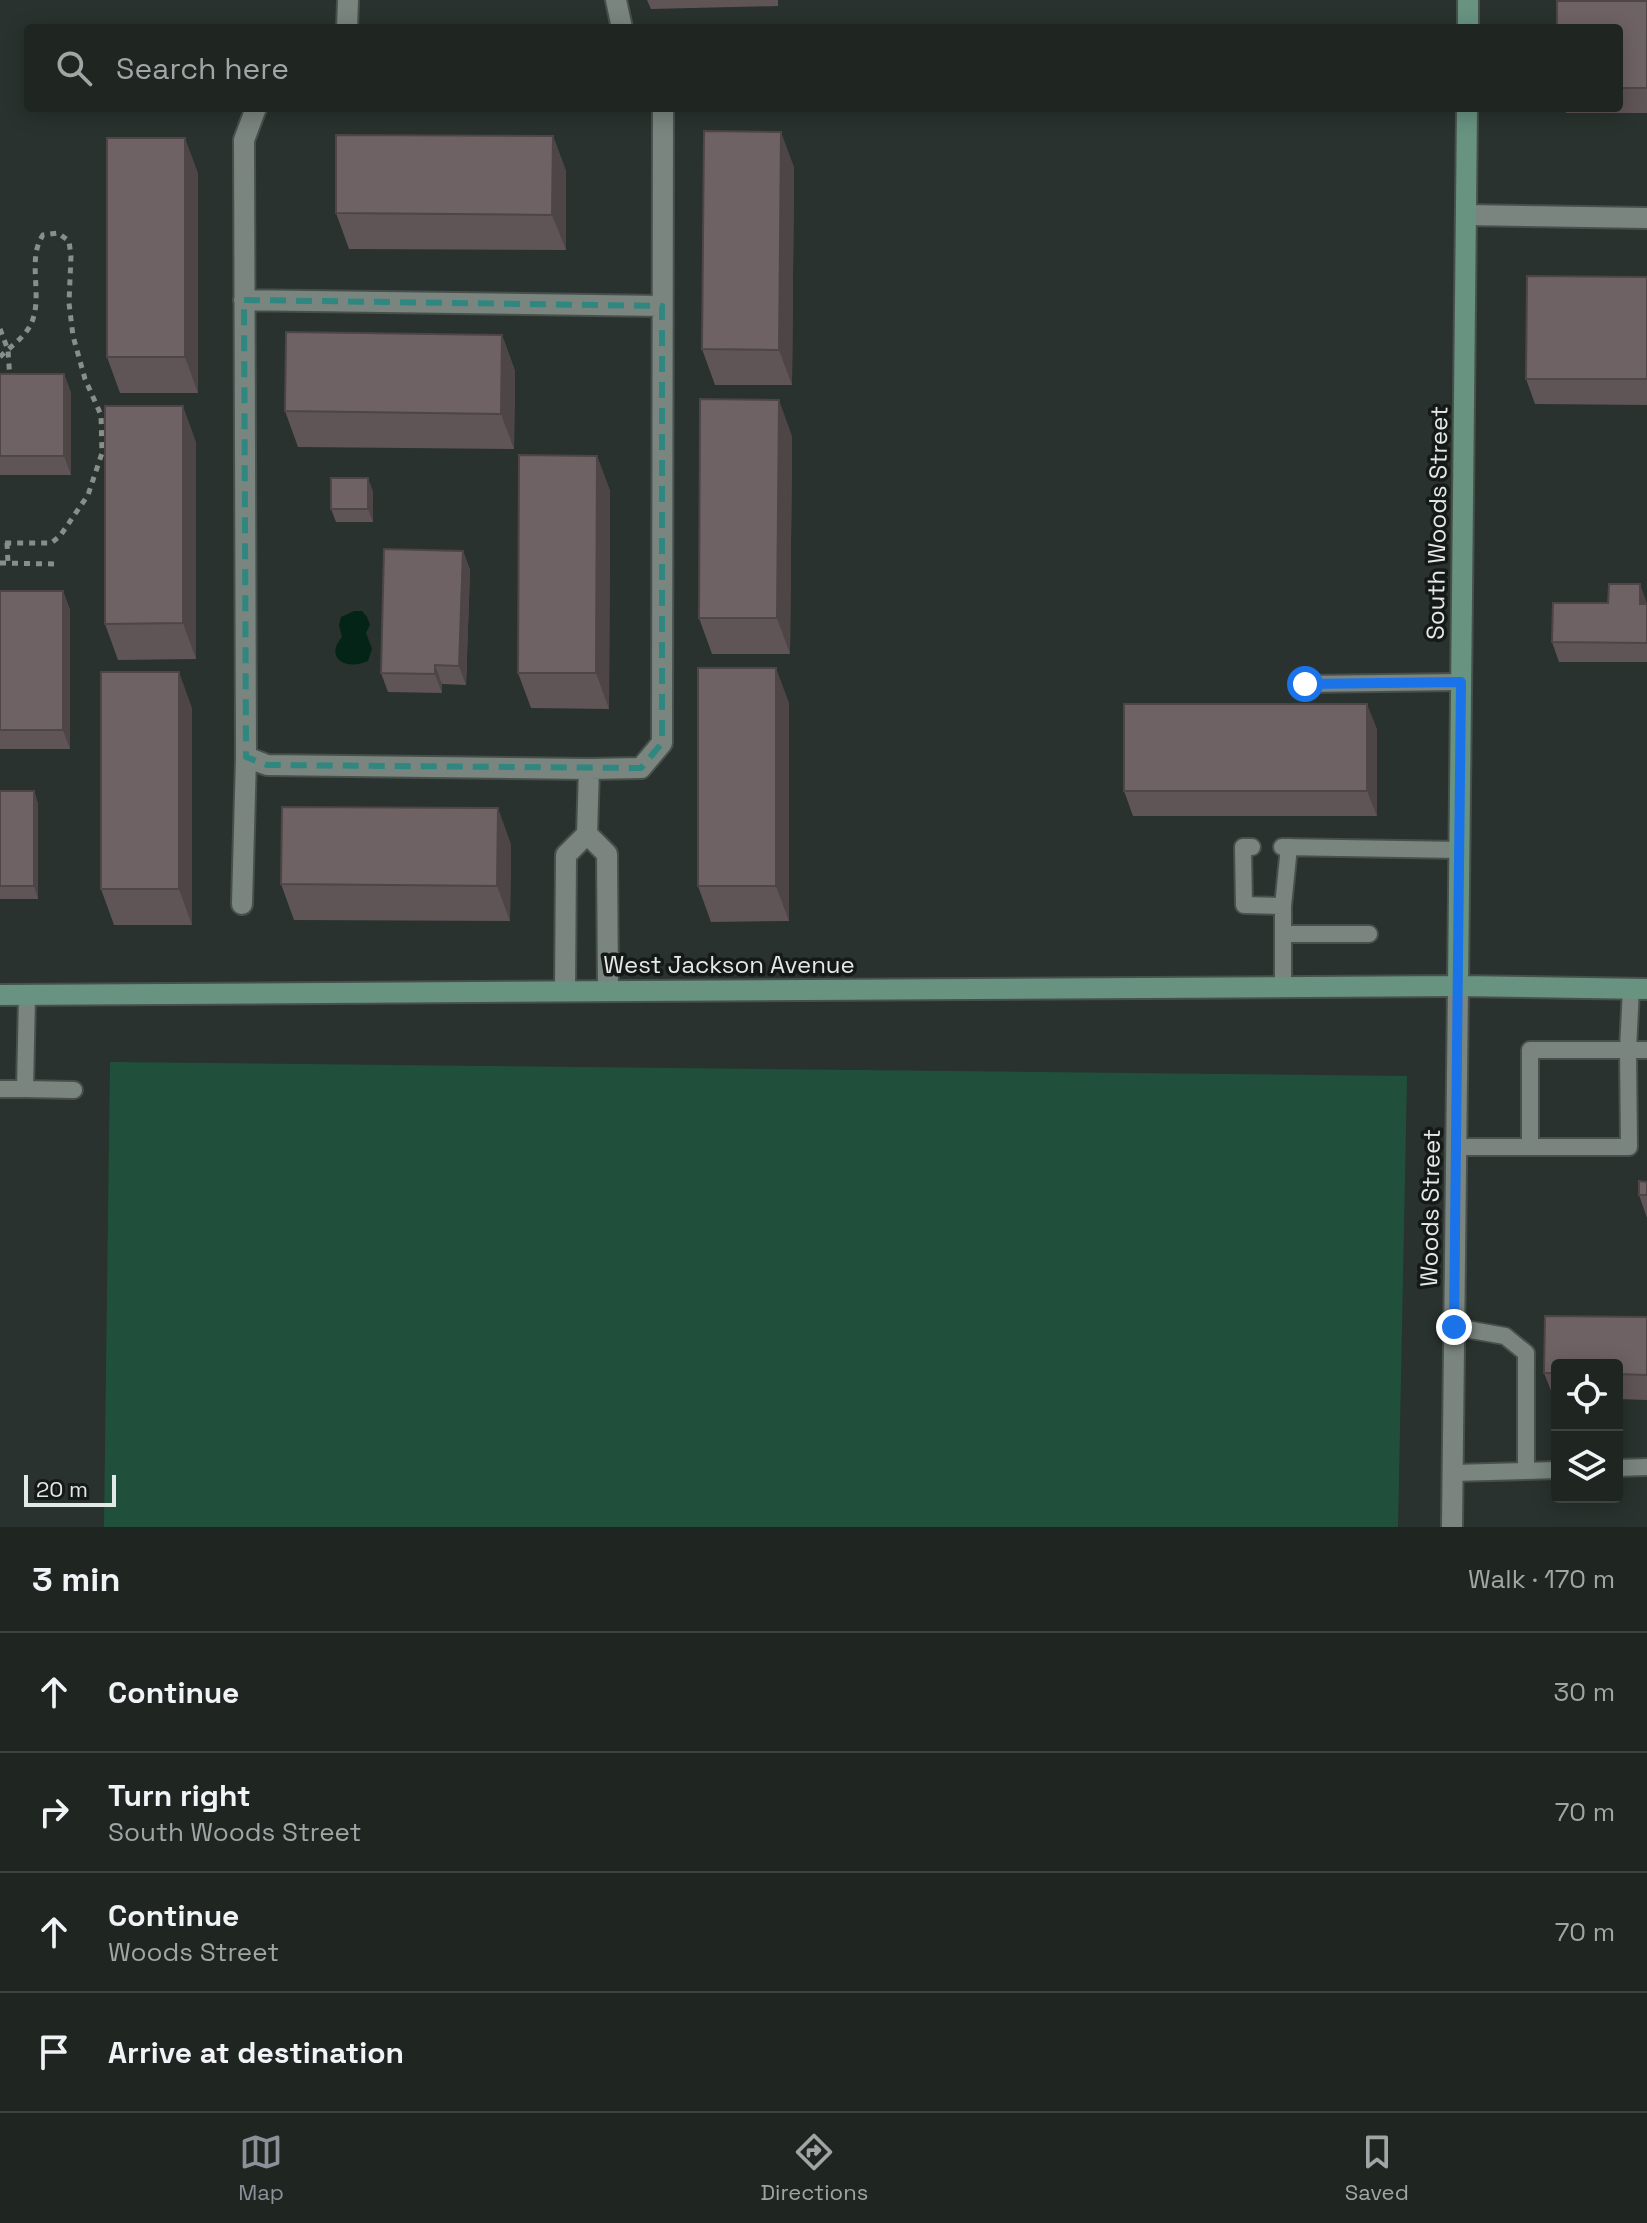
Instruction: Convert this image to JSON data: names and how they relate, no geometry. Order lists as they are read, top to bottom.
{
  "streets": {
    "street": ["South Woods Street", "West Jackson Avenue", "Woods Street"]
  },
  "crossings": [
    ["South Woods Street", "West Jackson Avenue"],
    ["South Woods Street", "Woods Street"],
    ["West Jackson Avenue", "Woods Street"]
  ],
  "scale_bar": "20 m",
  "page": {
    "search": "Search here",
    "scale": "20 m",
    "heading": ["3 min", "Walk · 170 m"],
    "list": [
      ["Continue", "30 m"],
      ["Turn right", "South Woods Street", "70 m"],
      ["Continue", "Woods Street", "70 m"],
      "Arrive at destination"
    ],
    "nav": ["Map", "Directions", "Saved"]
  }
}
